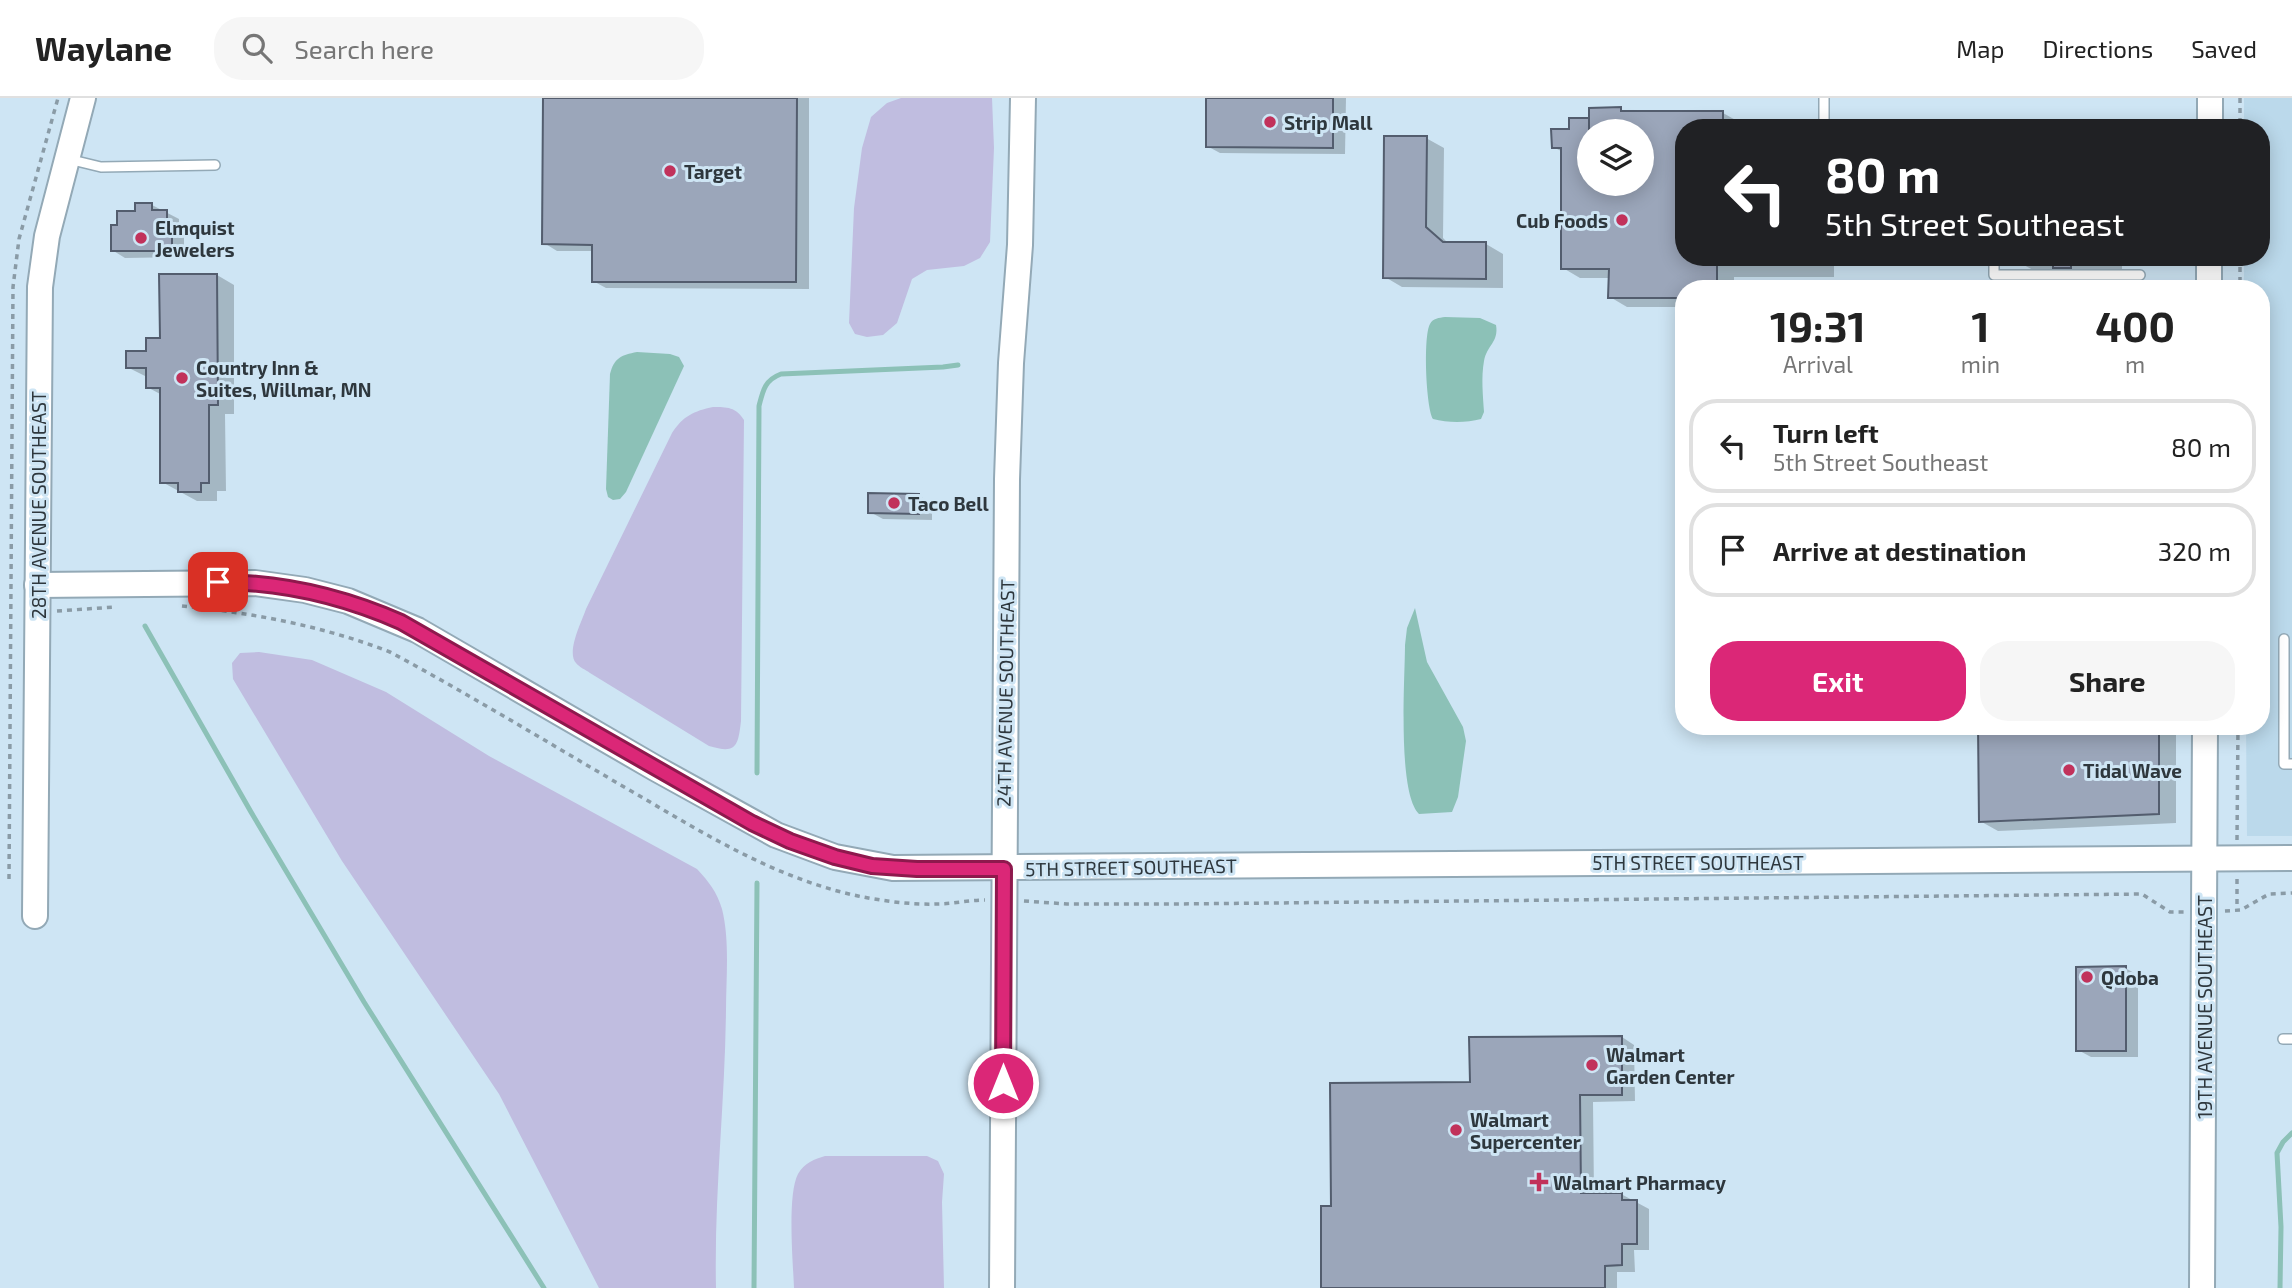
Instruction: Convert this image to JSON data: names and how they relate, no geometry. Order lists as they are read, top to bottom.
{
  "streets": {
    "street": [
      "28TH AVENUE SOUTHEAST",
      "24TH AVENUE SOUTHEAST",
      "5TH STREET SOUTHEAST",
      "19TH AVENUE SOUTHEAST"
    ]
  },
  "crossings": [
    ["28TH AVENUE SOUTHEAST", "5TH STREET SOUTHEAST"],
    ["24TH AVENUE SOUTHEAST", "5TH STREET SOUTHEAST"],
    ["5TH STREET SOUTHEAST", "19TH AVENUE SOUTHEAST"]
  ],
  "places": {
    "other": [
      "Strip Mall",
      "Target",
      "Cub Foods",
      "Elmquist Jewelers",
      "Country Inn & Suites, Willmar, MN",
      "Taco Bell",
      "Tidal Wave",
      "Qdoba",
      "Walmart Garden Center",
      "Walmart Supercenter"
    ],
    "health": ["Walmart Pharmacy"]
  },
  "page": {
    "header": "Waylane",
    "search": "Search here",
    "nav": ["Map", "Directions", "Saved"],
    "turn": ["80 m", "5th Street Southeast"],
    "eta": [
      "19:31",
      "Arrival",
      "1",
      "min",
      "400",
      "m"
    ],
    "list": [
      {
        "name": "Turn left",
        "note": "5th Street Southeast",
        "value": "80 m"
      },
      {
        "name": "Arrive at destination",
        "value": "320 m"
      }
    ],
    "buttons": ["Exit", "Share"]
  }
}
